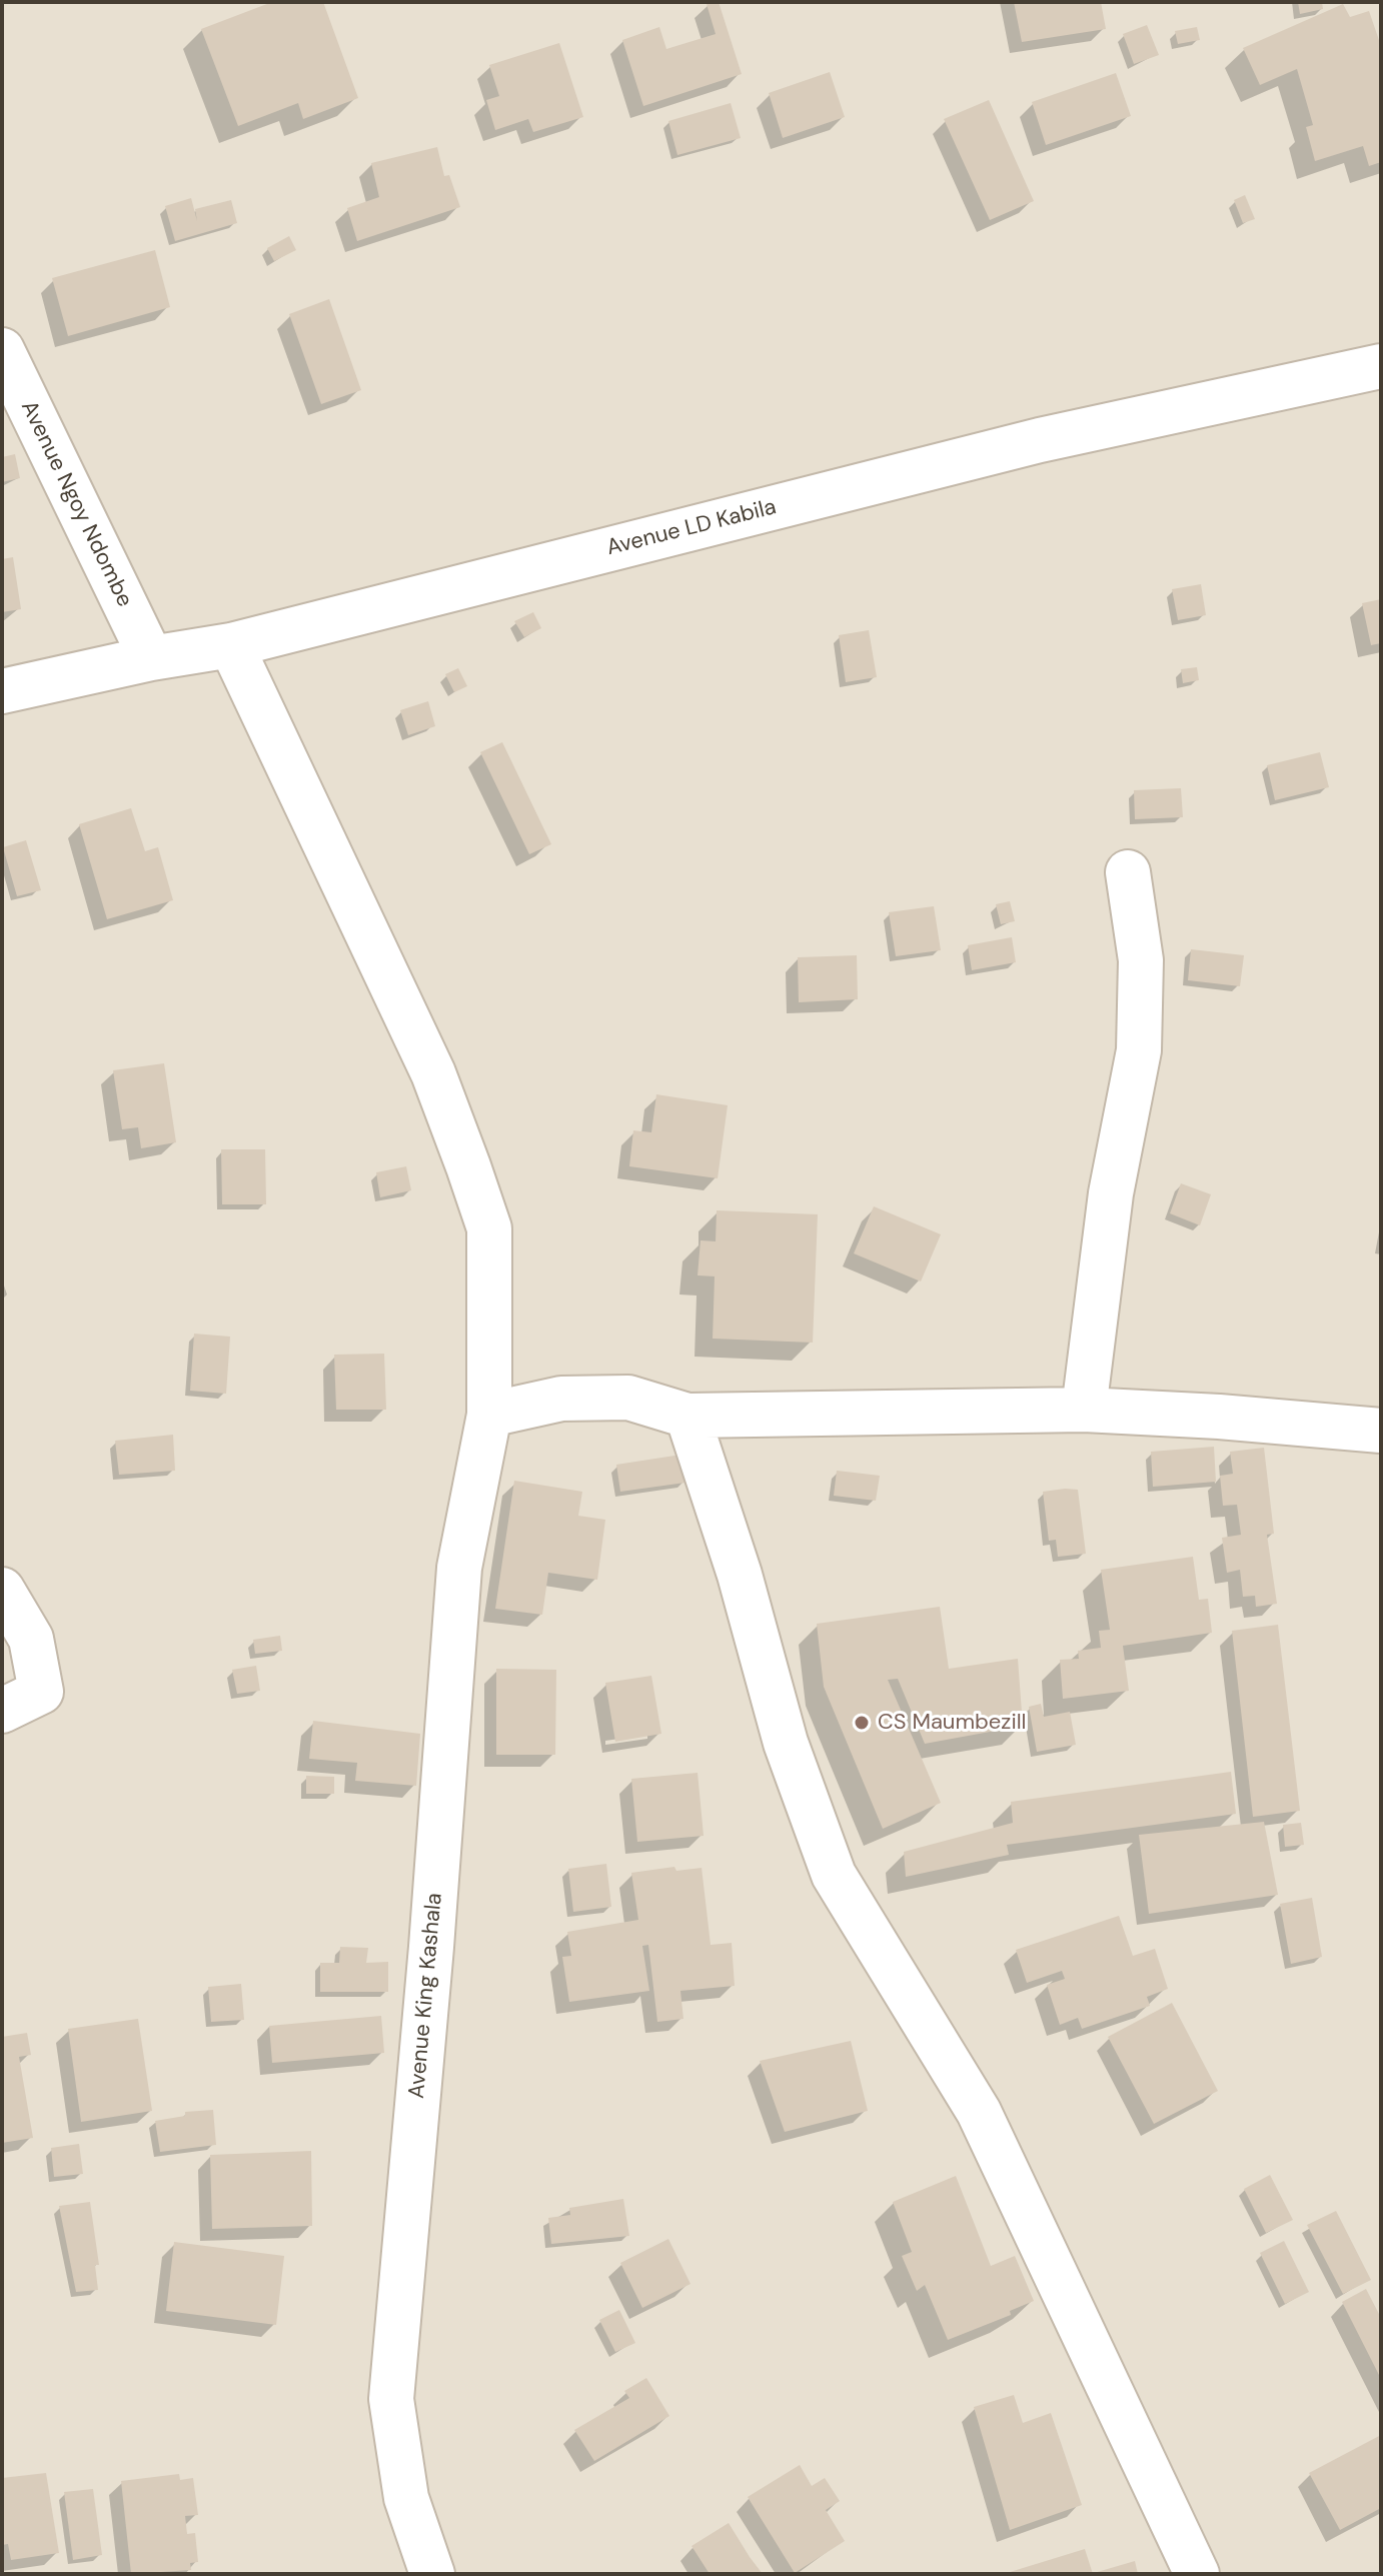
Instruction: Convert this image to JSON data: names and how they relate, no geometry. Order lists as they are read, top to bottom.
{
  "streets": {
    "street": ["Avenue Ngoy Ndombe", "Avenue LD Kabila", "Avenue King Kashala"]
  },
  "crossings": [
    ["Avenue Ngoy Ndombe", "Avenue LD Kabila"],
    ["Avenue LD Kabila", "Avenue King Kashala"]
  ],
  "places": ["CS Maumbezill"]
}
